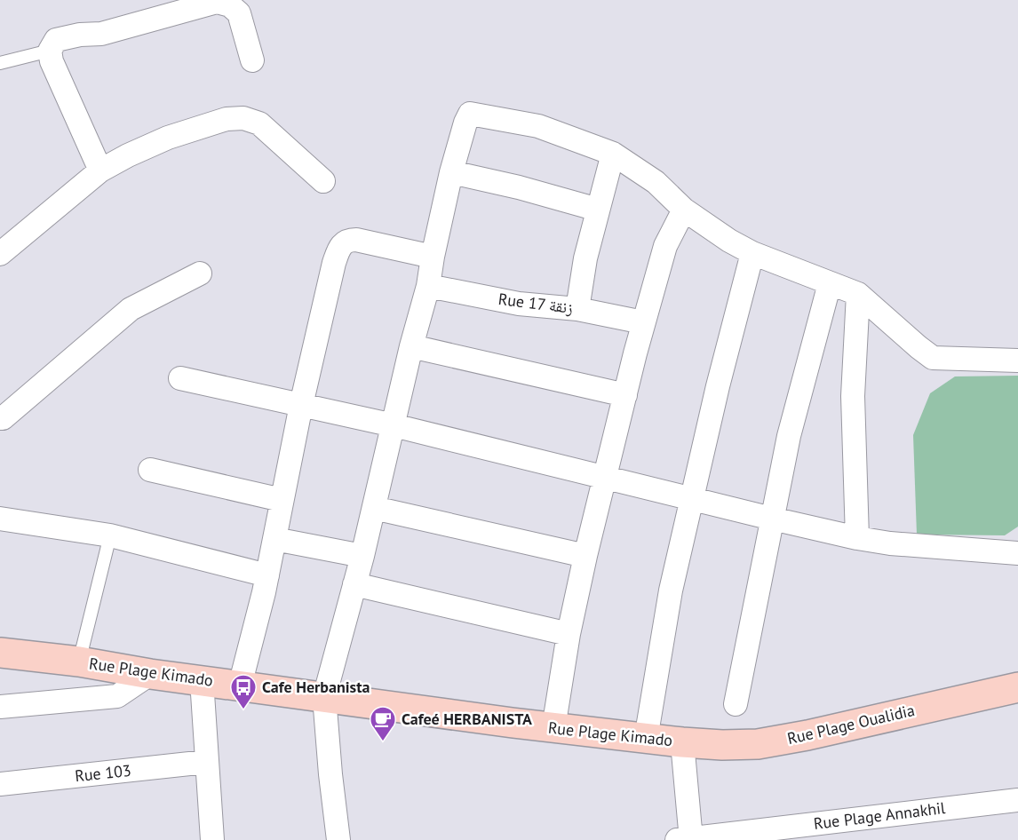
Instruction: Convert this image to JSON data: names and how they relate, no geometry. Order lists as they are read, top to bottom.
{
  "streets": {
    "street": [
      "Rue 17 زنقة",
      "Rue Plage Kimado",
      "Rue Plage Oualidia",
      "Rue 103",
      "Rue Plage Annakhil"
    ]
  },
  "crossings": [
    ["Rue Plage Kimado", "Rue Plage Oualidia"]
  ],
  "places": {
    "bus stop": ["Cafe Herbanista"],
    "cafe": ["Cafeé HERBANISTA"]
  }
}
